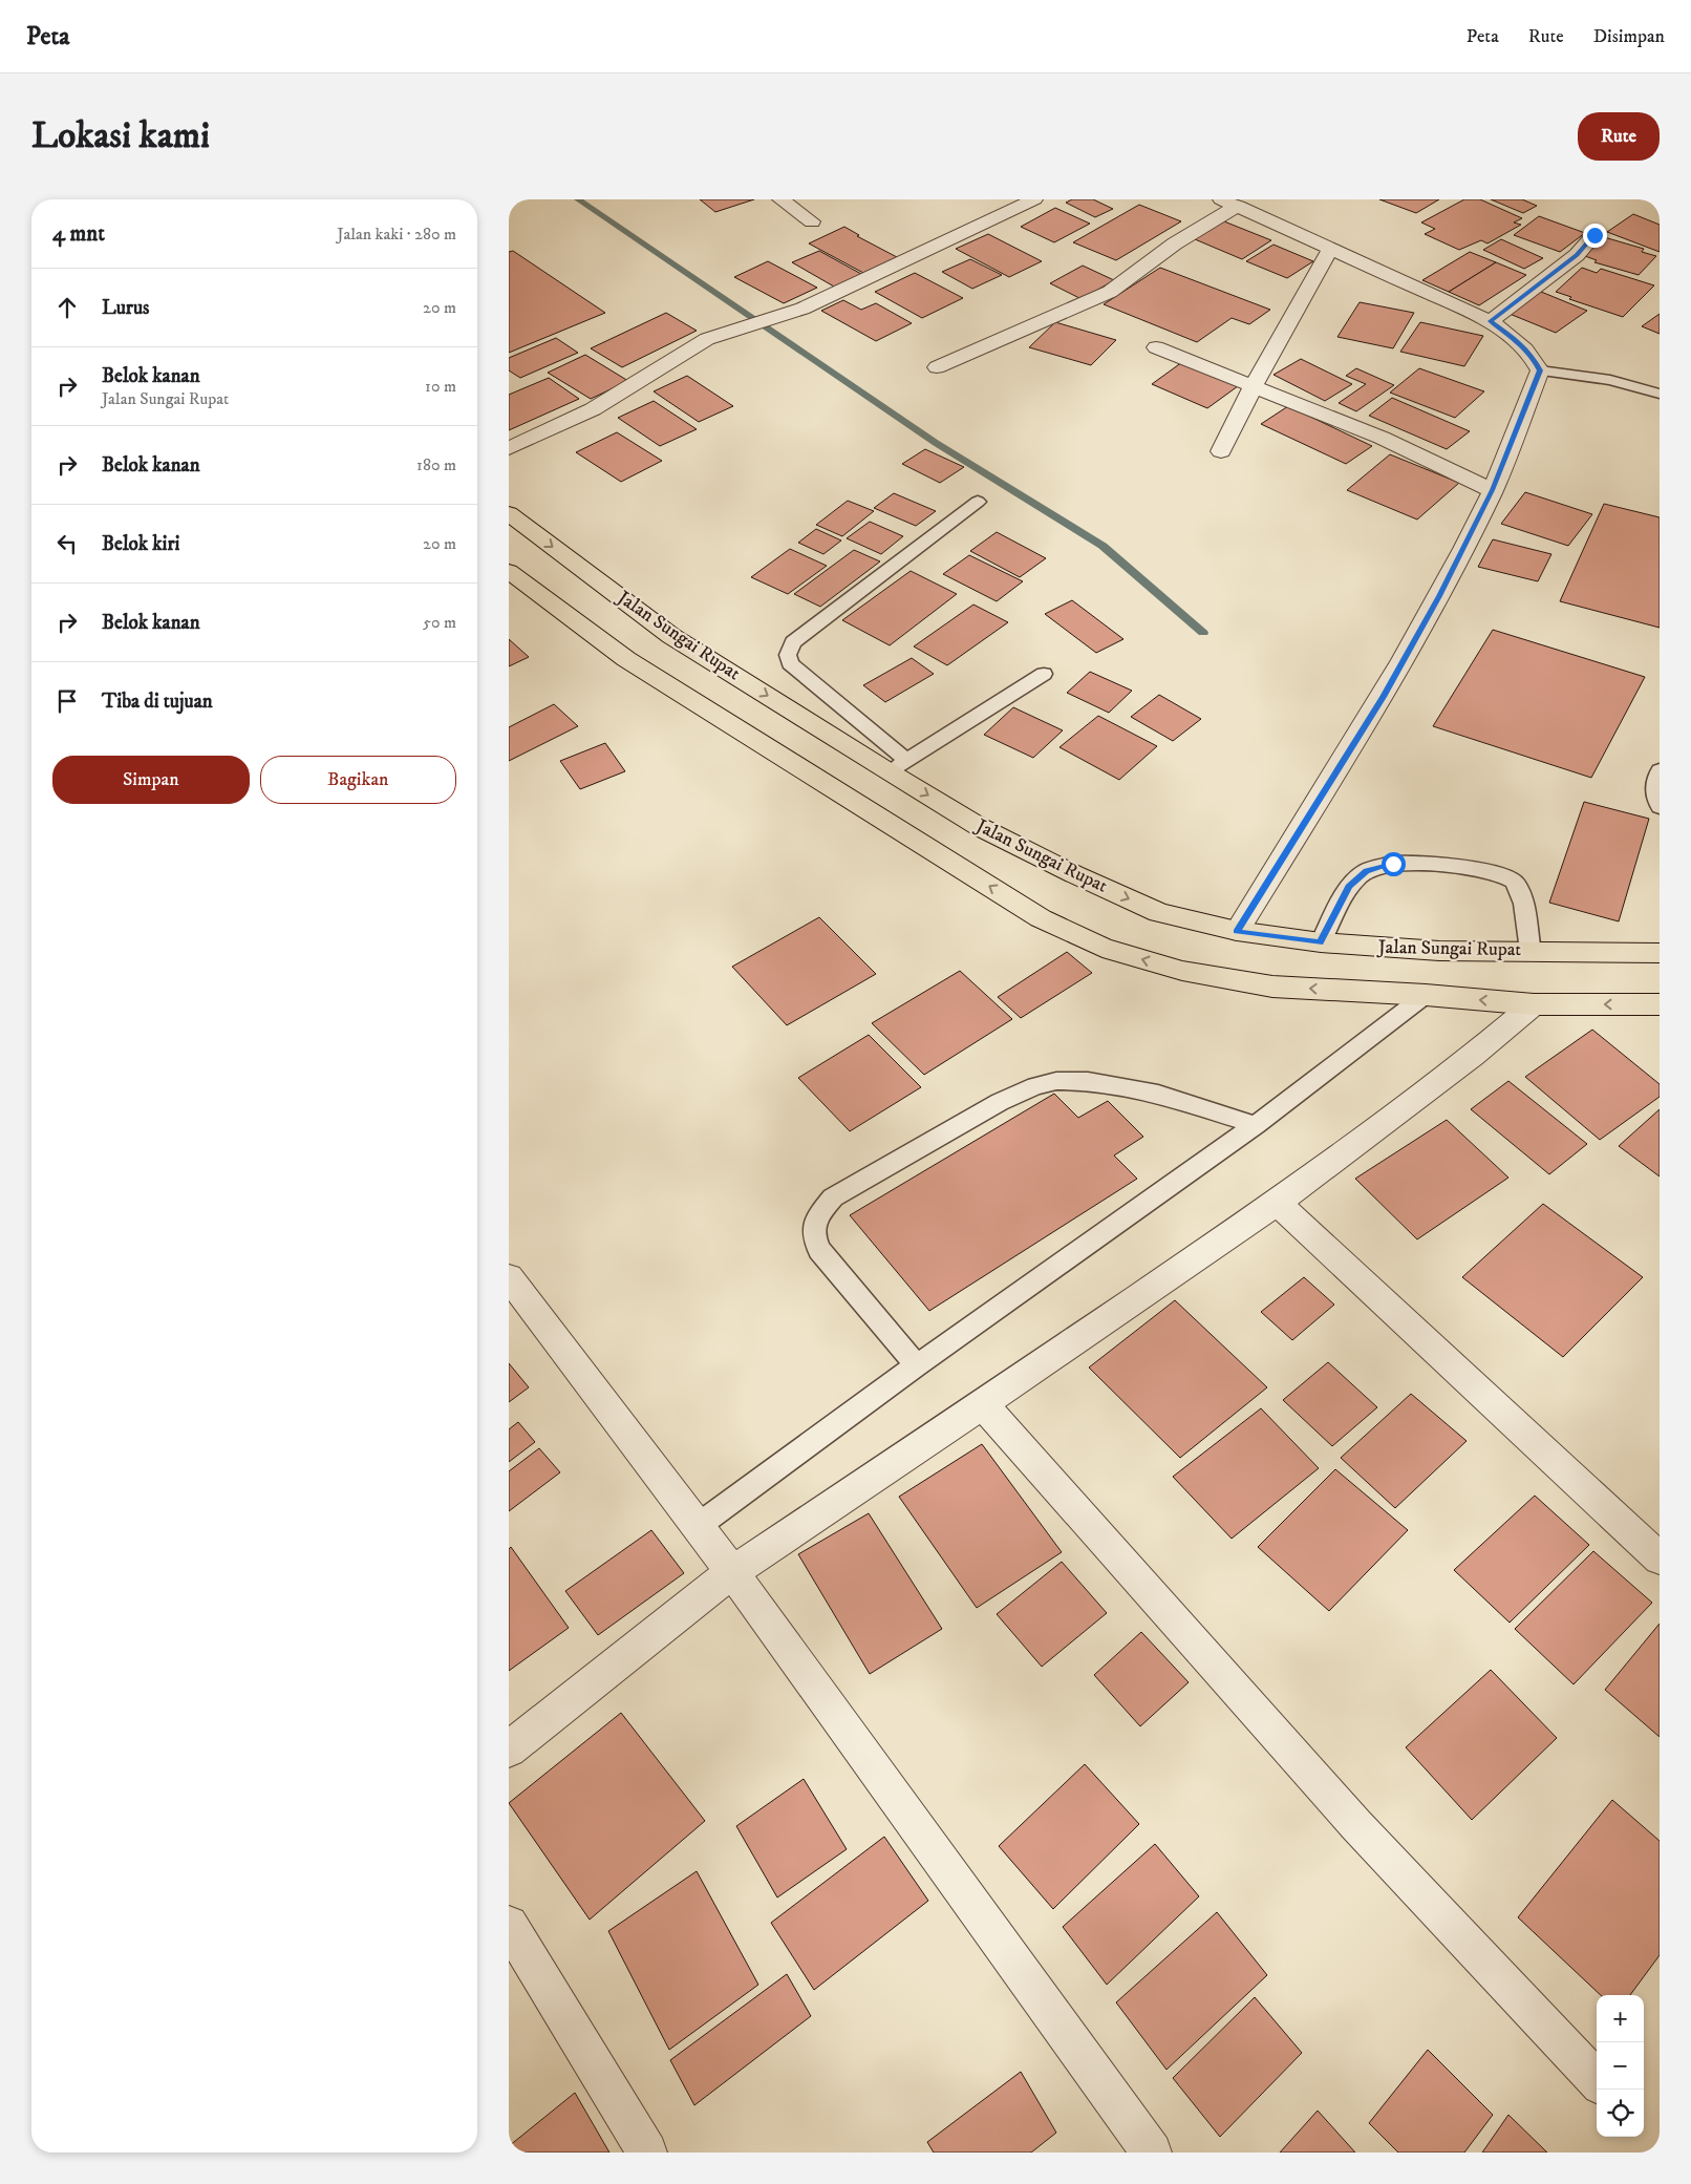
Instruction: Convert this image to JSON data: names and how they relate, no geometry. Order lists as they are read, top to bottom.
{
  "streets": {
    "main road": ["Jalan Sungai Rupat"]
  },
  "page": {
    "header": "Peta",
    "nav": ["Peta", "Rute", "Disimpan"],
    "buttons": [
      "Rute",
      ["Simpan", "Bagikan"]
    ],
    "title": "Lokasi kami",
    "heading": ["4 mnt", "Jalan kaki · 280 m"],
    "list": [
      ["Lurus", "20 m"],
      ["Belok kanan", "Jalan Sungai Rupat", "10 m"],
      ["Belok kanan", "180 m"],
      ["Belok kiri", "20 m"],
      ["Belok kanan", "50 m"],
      "Tiba di tujuan"
    ],
    "map_buttons": ["+", "−"]
  }
}
